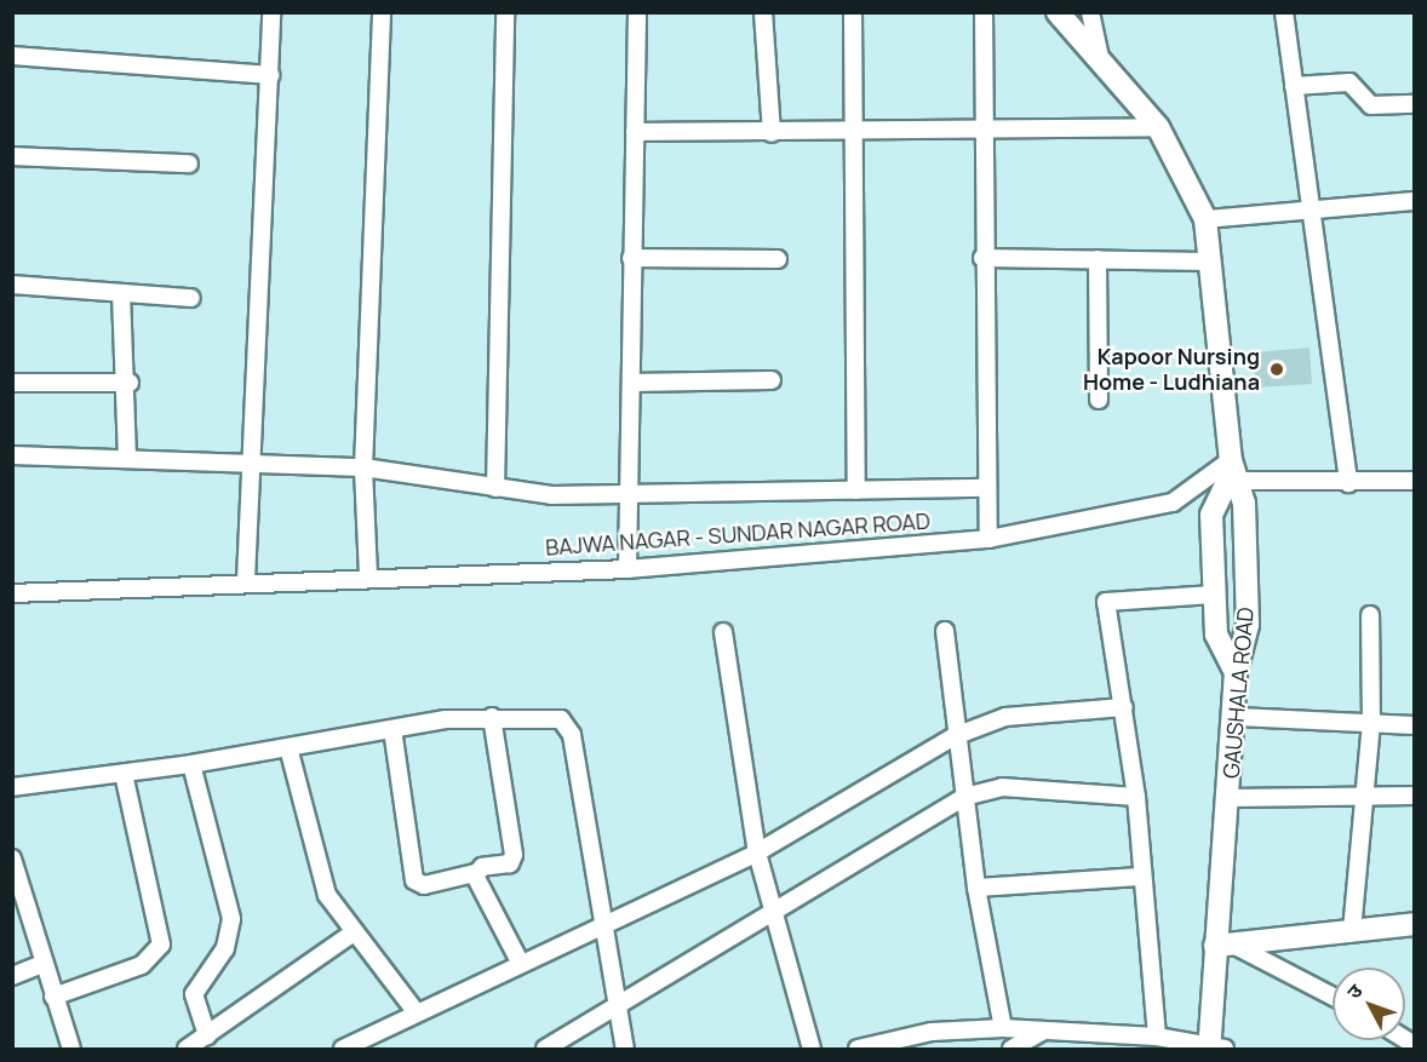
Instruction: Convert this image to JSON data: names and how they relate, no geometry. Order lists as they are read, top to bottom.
{
  "streets": {
    "street": ["BAJWA NAGAR - SUNDAR NAGAR ROAD", "GAUSHALA ROAD"]
  },
  "crossings": [
    ["BAJWA NAGAR - SUNDAR NAGAR ROAD", "GAUSHALA ROAD"]
  ],
  "places": ["Kapoor Nursing Home - Ludhiana"],
  "north": "top left"
}
